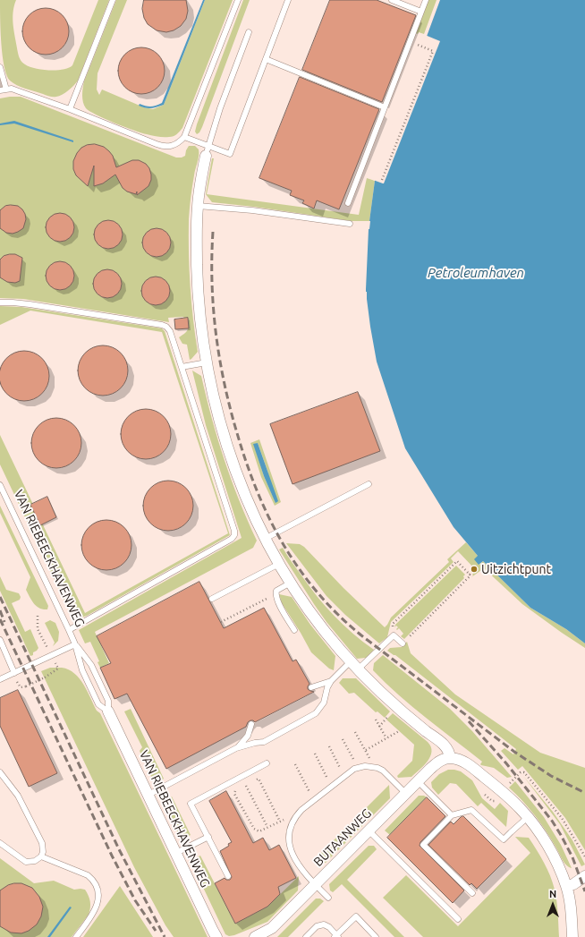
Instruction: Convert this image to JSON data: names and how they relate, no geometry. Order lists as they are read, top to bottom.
{
  "streets": {
    "street": ["VAN RIEBEECKHAVENWEG", "BUTAANWEG"]
  },
  "water": ["Petroleumhaven"],
  "places": ["Uitzichtpunt"],
  "north": "top"
}
